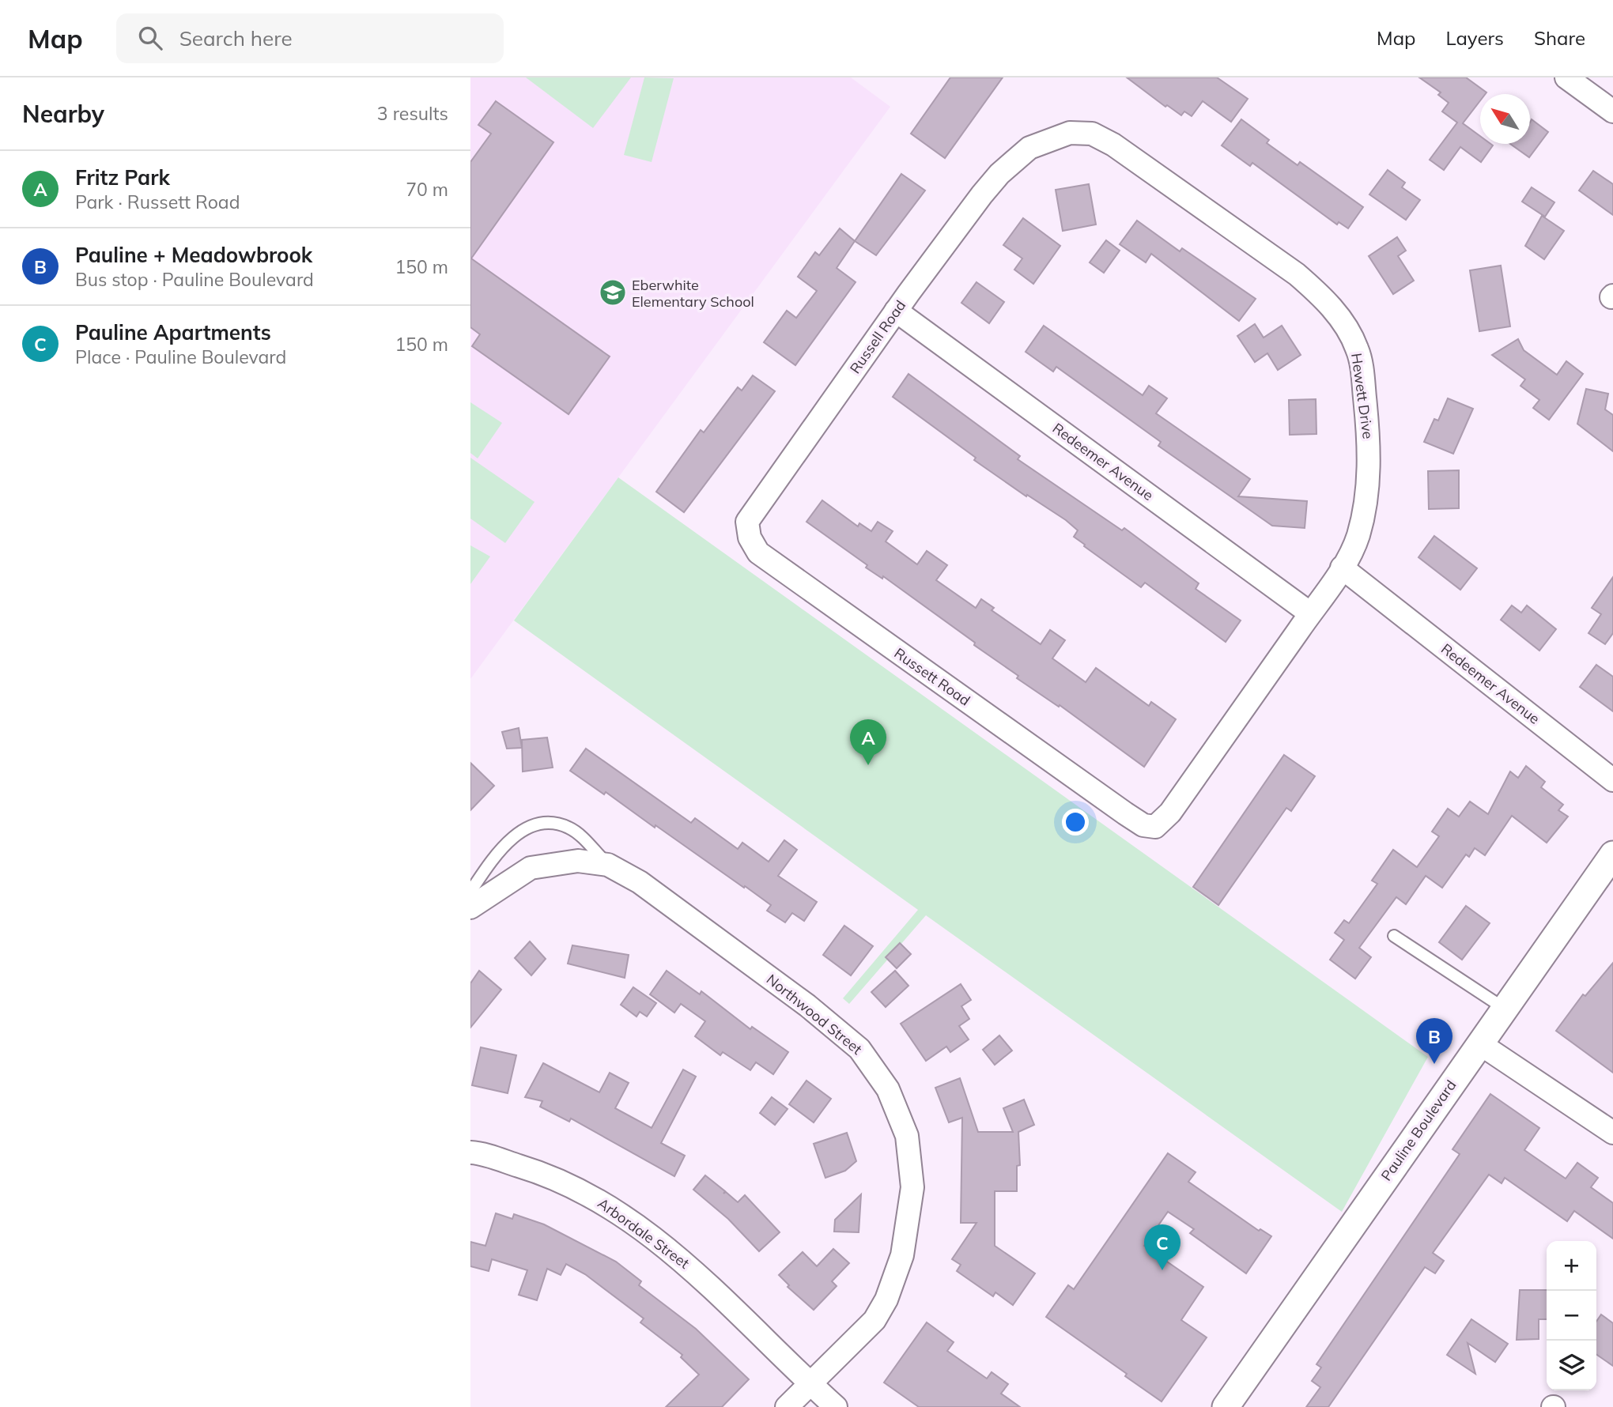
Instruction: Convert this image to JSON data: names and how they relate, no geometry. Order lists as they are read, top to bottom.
{
  "streets": {
    "street": [
      "Russell Road",
      "Hewett Drive",
      "Redeemer Avenue",
      "Russett Road",
      "Northwood Street",
      "Pauline Boulevard",
      "Arbordale Street"
    ]
  },
  "crossings": [
    ["Russell Road", "Hewett Drive"],
    ["Russell Road", "Redeemer Avenue"],
    ["Russell Road", "Russett Road"],
    ["Hewett Drive", "Redeemer Avenue"],
    ["Hewett Drive", "Russett Road"],
    ["Northwood Street", "Arbordale Street"]
  ],
  "places": {
    "school or university": ["Eberwhite Elementary School"]
  },
  "north": "top left",
  "page": {
    "header": "Map",
    "search": "Search here",
    "nav": ["Map", "Layers", "Share"],
    "heading": ["Nearby", "3 results"],
    "list": [
      {
        "mark": "A",
        "name": "Fritz Park",
        "note": "Park · Russett Road",
        "value": "70 m"
      },
      {
        "mark": "B",
        "name": "Pauline + Meadowbrook",
        "note": "Bus stop · Pauline Boulevard",
        "value": "150 m"
      },
      {
        "mark": "C",
        "name": "Pauline Apartments",
        "note": "Place · Pauline Boulevard",
        "value": "150 m"
      }
    ],
    "pins": ["A", "B", "C"],
    "map_buttons": ["+", "−"]
  }
}
